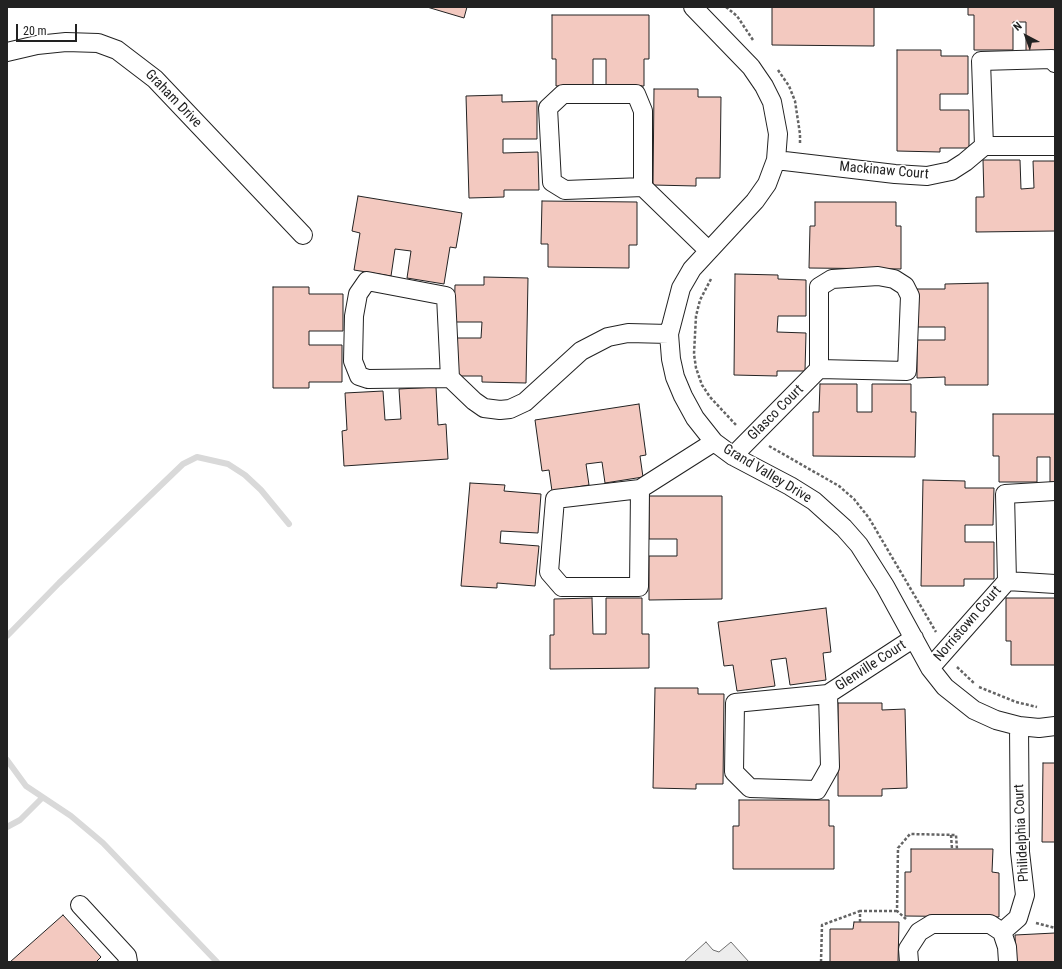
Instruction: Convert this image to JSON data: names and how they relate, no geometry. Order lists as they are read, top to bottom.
{
  "streets": {
    "street": [
      "Graham Drive",
      "Mackinaw Court",
      "Glasco Court",
      "Grand Valley Drive",
      "Norristown Court",
      "Glenville Court",
      "Philidelphia Court"
    ]
  },
  "crossings": [
    ["Mackinaw Court", "Grand Valley Drive"],
    ["Glasco Court", "Grand Valley Drive"],
    ["Grand Valley Drive", "Norristown Court"],
    ["Grand Valley Drive", "Glenville Court"],
    ["Grand Valley Drive", "Philidelphia Court"]
  ],
  "scale_bar": "20 m",
  "north": "top left"
}
